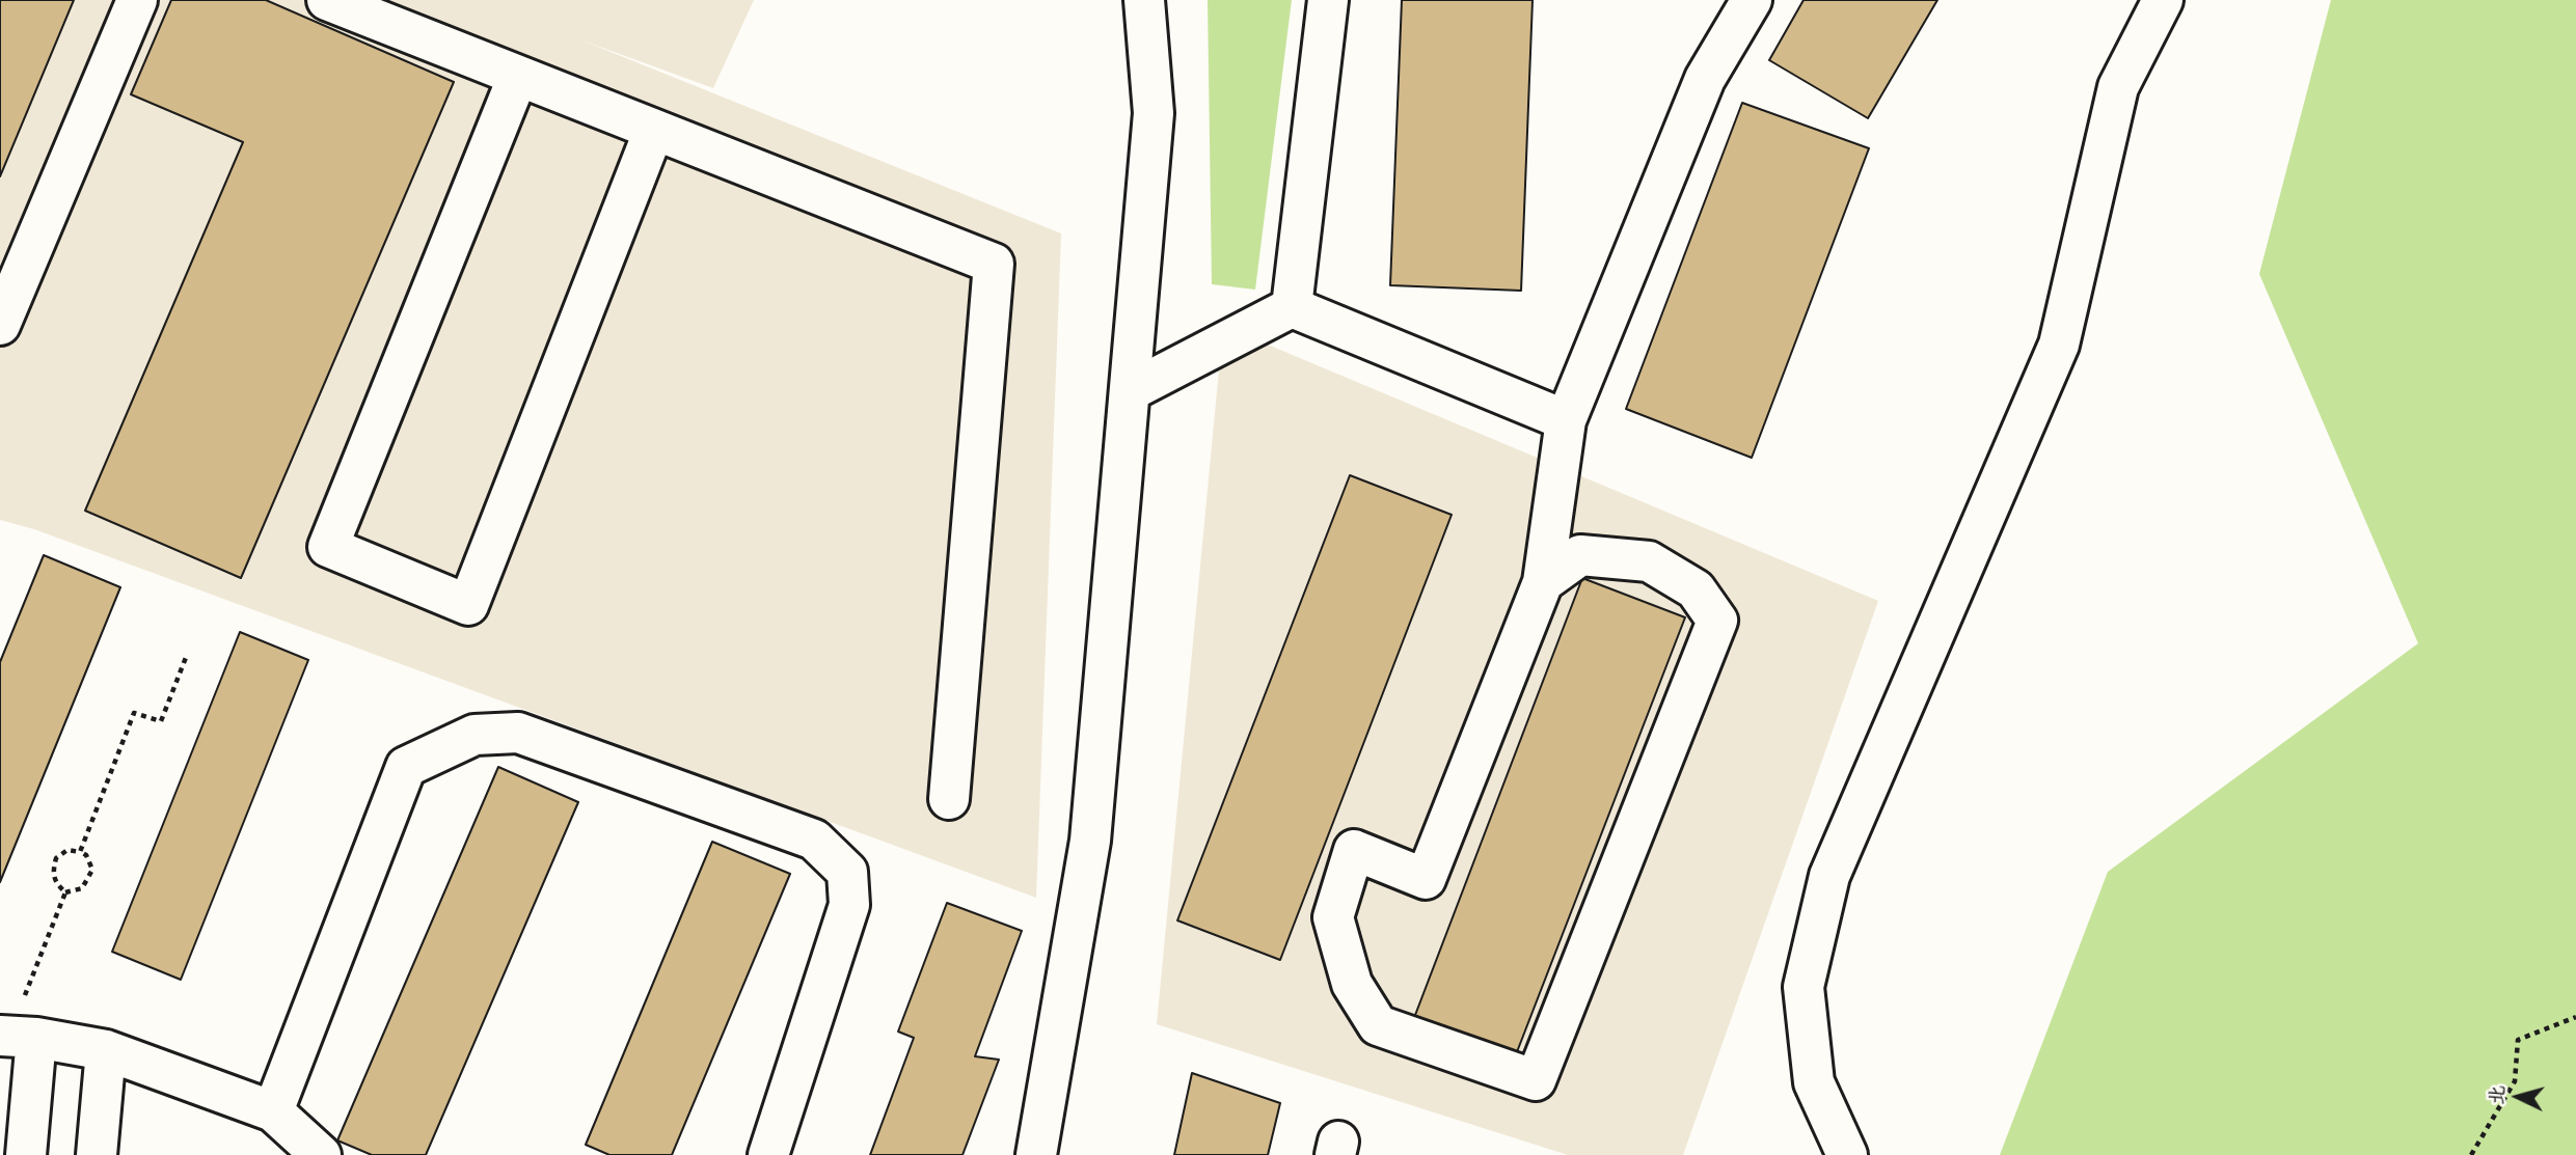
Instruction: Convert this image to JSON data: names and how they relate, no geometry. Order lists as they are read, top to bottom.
{
  "north": "left"
}
